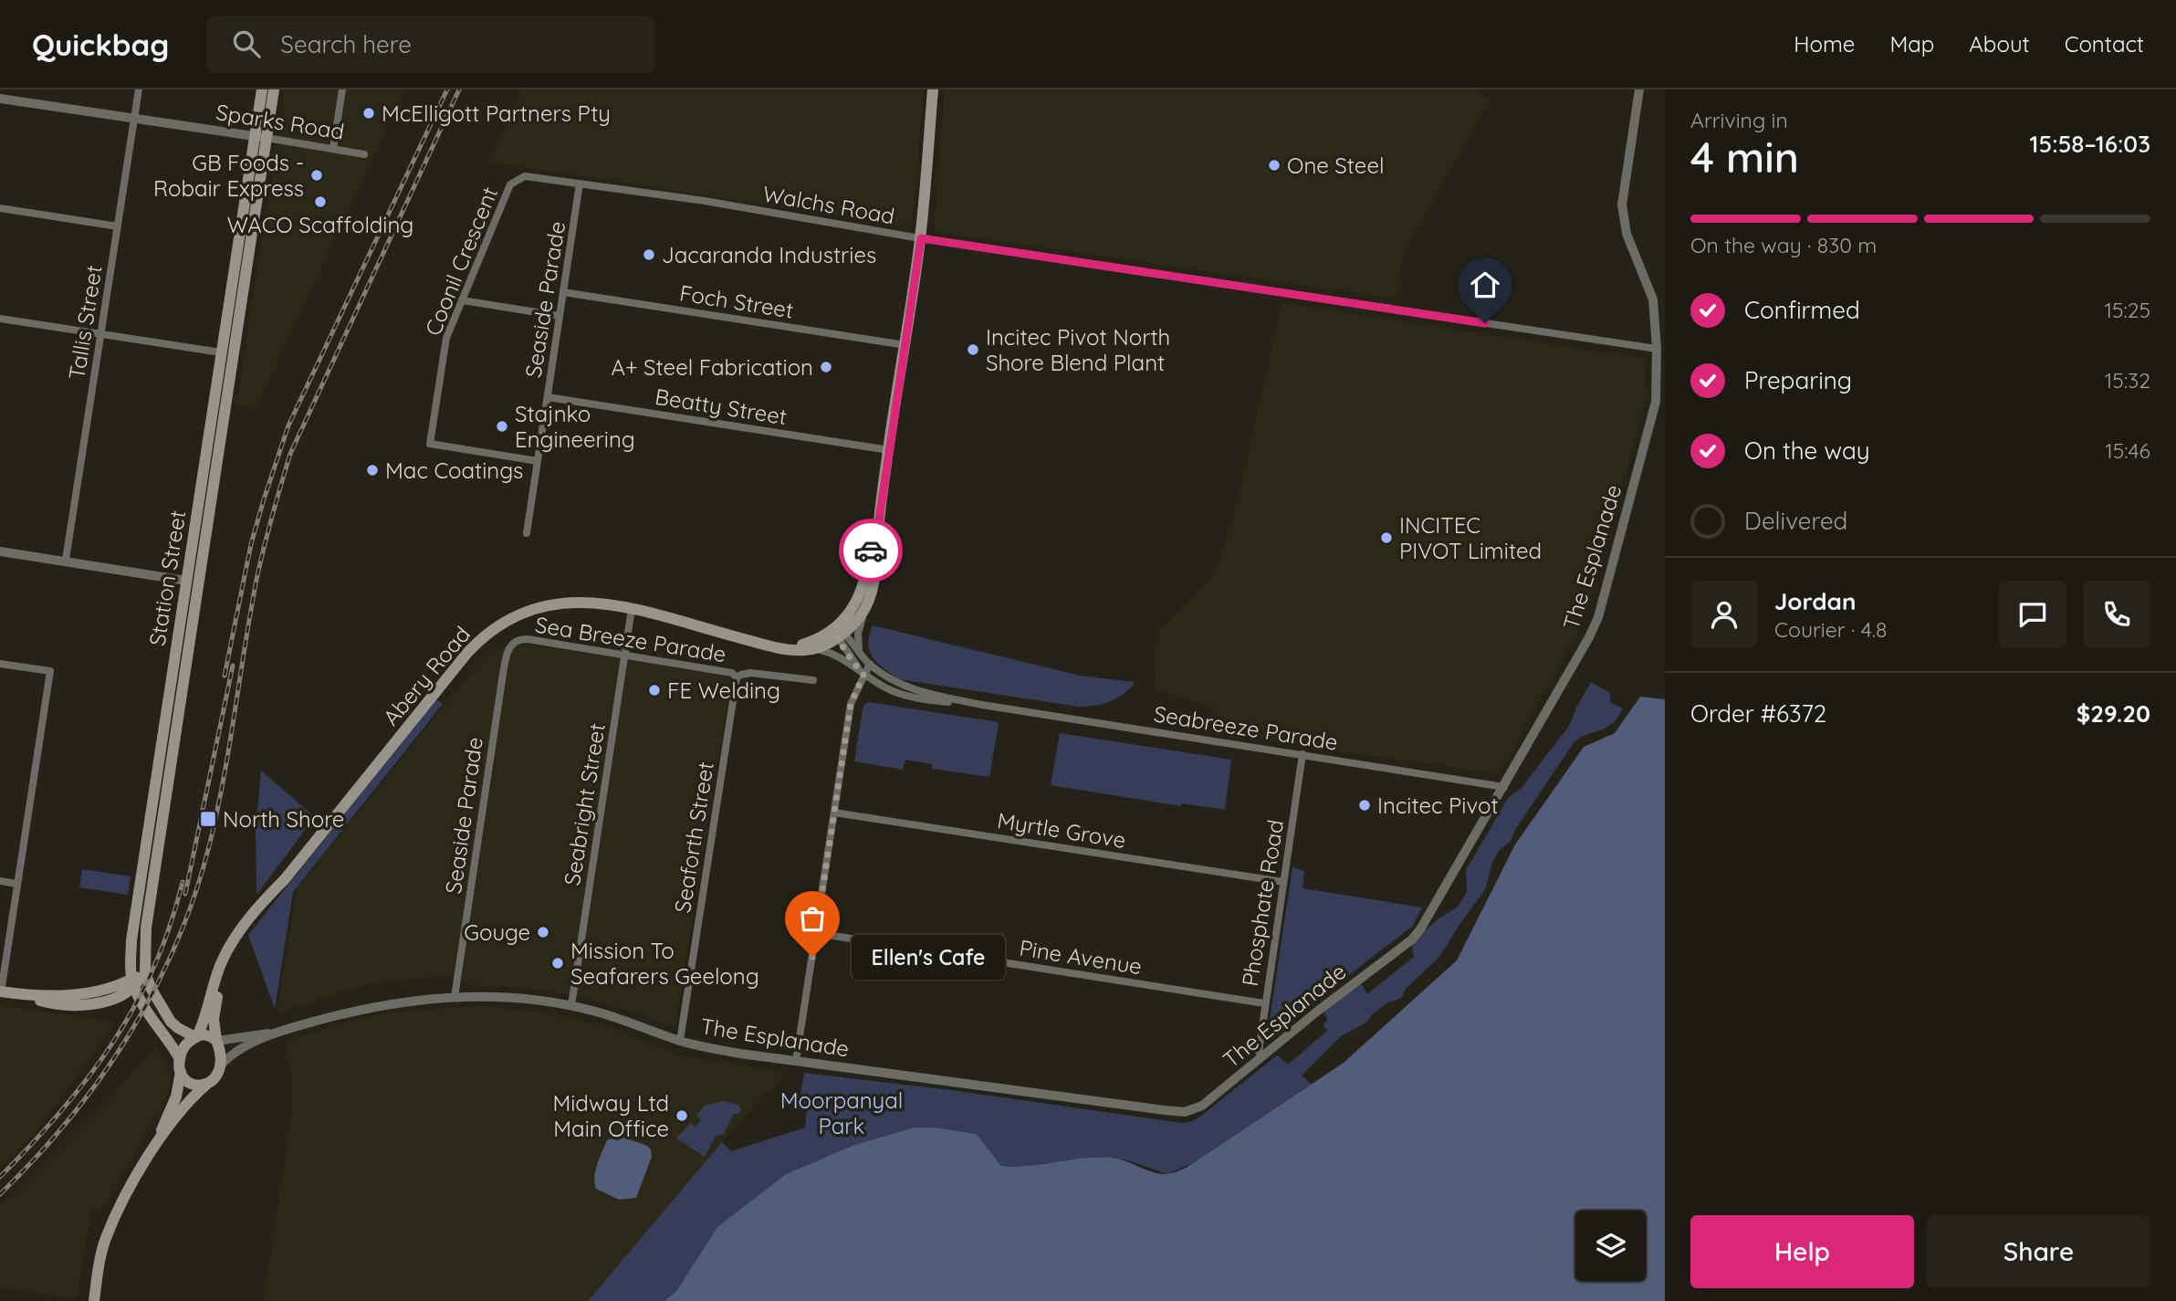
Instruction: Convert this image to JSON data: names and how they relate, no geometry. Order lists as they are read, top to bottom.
{
  "streets": {
    "main road": ["Station Street", "Abery Road"],
    "street": [
      "Sparks Road",
      "Walchs Road",
      "Coonil Crescent",
      "Seaside Parade",
      "Foch Street",
      "Tallis Street",
      "Beatty Street",
      "The Esplanade",
      "Sea Breeze Parade",
      "Seabreeze Parade",
      "Seabright Street",
      "Myrtle Grove",
      "Seaforth Street",
      "Phosphate Road",
      "Pine Avenue"
    ]
  },
  "crossings": [
    ["Sparks Road", "Tallis Street"],
    ["Sparks Road", "Station Street"],
    ["Walchs Road", "Coonil Crescent"],
    ["Walchs Road", "Seaside Parade"],
    ["Walchs Road", "The Esplanade"],
    ["Coonil Crescent", "Seaside Parade"],
    ["Seaside Parade", "Foch Street"],
    ["Seaside Parade", "Beatty Street"],
    ["Seaside Parade", "The Esplanade"],
    ["Seaside Parade", "Sea Breeze Parade"],
    ["The Esplanade", "Station Street"],
    ["The Esplanade", "Abery Road"],
    ["The Esplanade", "Seabreeze Parade"],
    ["The Esplanade", "Seabright Street"],
    ["The Esplanade", "Seaforth Street"],
    ["The Esplanade", "Phosphate Road"],
    ["Station Street", "Abery Road"],
    ["Sea Breeze Parade", "Seabright Street"],
    ["Sea Breeze Parade", "Seaforth Street"],
    ["Abery Road", "Seabreeze Parade"],
    ["Abery Road", "Seabright Street"],
    ["Seabreeze Parade", "Phosphate Road"],
    ["Myrtle Grove", "Phosphate Road"],
    ["Phosphate Road", "Pine Avenue"]
  ],
  "parks": ["Moorpanyal Park"],
  "places": {
    "other": [
      "McElligott Partners Pty",
      "One Steel",
      "GB Foods - Robair Express",
      "WACO Scaffolding",
      "Jacaranda Industries",
      "Incitec Pivot North Shore Blend Plant",
      "A+ Steel Fabrication",
      "Stajnko Engineering",
      "Mac Coatings",
      "INCITEC PIVOT Limited",
      "FE Welding",
      "Incitec Pivot",
      "Gouge",
      "Ellen's Cafe",
      "Mission To Seafarers Geelong",
      "Midway Ltd Main Office"
    ],
    "transit": ["North Shore"]
  },
  "page": {
    "header": "Quickbag",
    "search": "Search here",
    "nav": [
      "Home",
      "Map",
      "About",
      "Contact"
    ],
    "heading": ["4 min", "Arriving in", "15:58–16:03"],
    "panel": [
      "Jordan",
      "Courier · 4.8",
      "Order #6372",
      "$29.20"
    ],
    "bar": "On the way · 830 m",
    "list": [
      ["Confirmed", "15:25"],
      ["Preparing", "15:32"],
      ["On the way", "15:46"],
      "Delivered"
    ],
    "bubble": "Ellen's Cafe",
    "buttons": ["Help", "Share"]
  }
}
